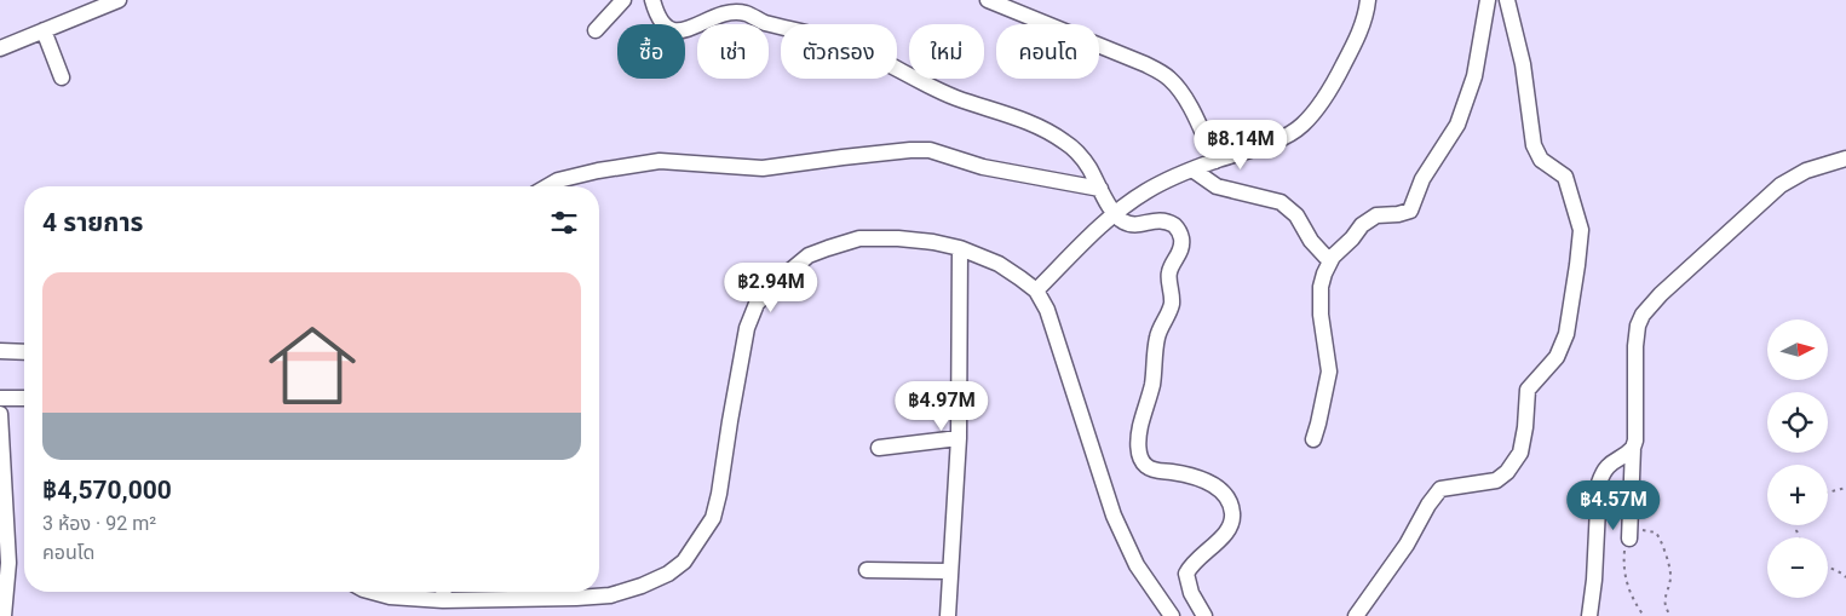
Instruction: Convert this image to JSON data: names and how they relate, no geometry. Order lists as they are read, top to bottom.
{
  "north": "right",
  "page": {
    "chip": [
      "ซื้อ",
      "เช่า",
      "ตัวกรอง",
      "ใหม่",
      "คอนโด"
    ],
    "price": [
      "฿8.14M",
      "฿2.94M",
      "฿4.97M",
      "฿4.57M"
    ],
    "heading": "4 รายการ",
    "list": [
      {
        "name": "฿4,570,000",
        "note": "3 ห้อง · 92 m² · คอนโด"
      }
    ],
    "map_buttons": ["+", "−"]
  }
}
